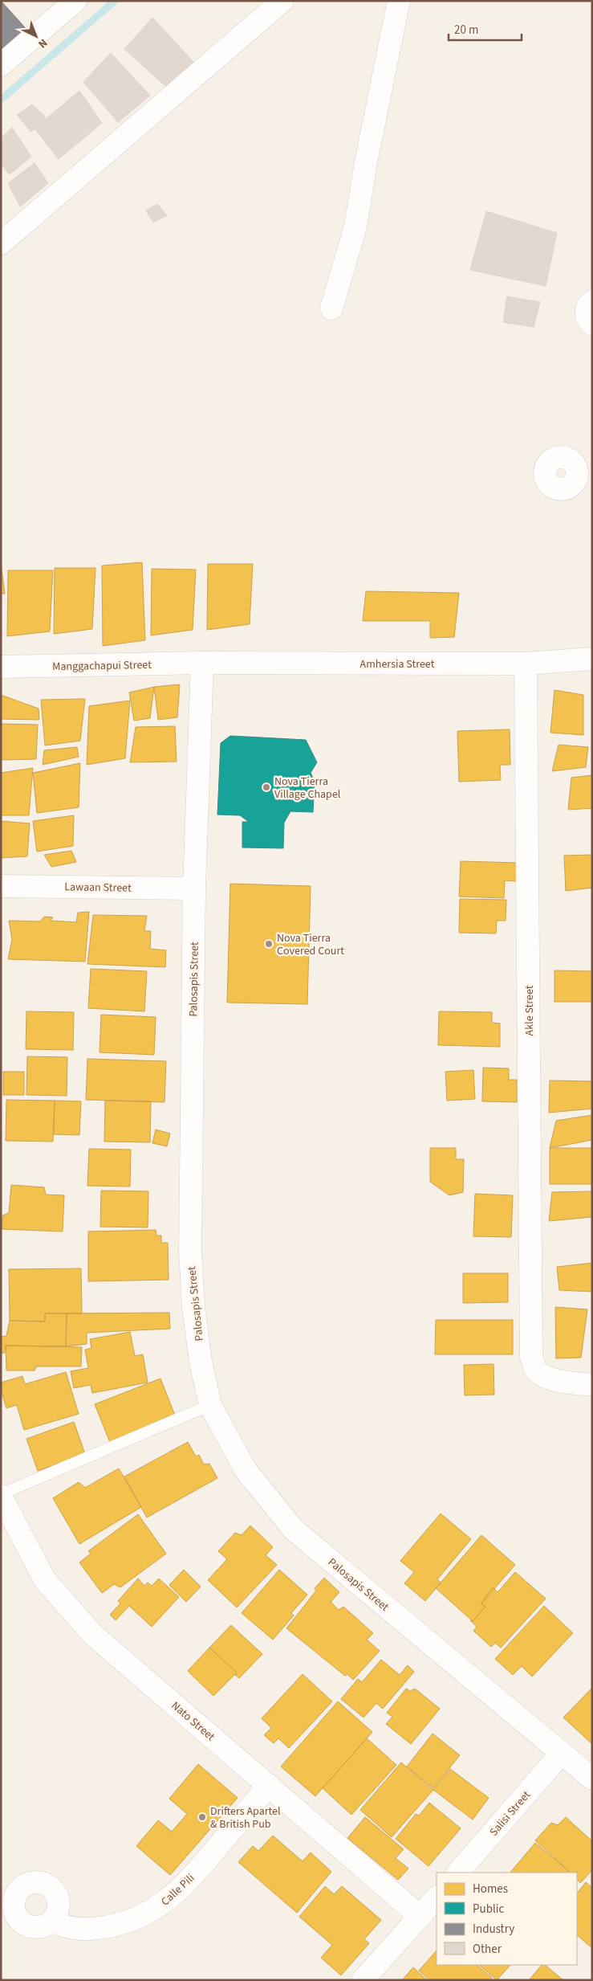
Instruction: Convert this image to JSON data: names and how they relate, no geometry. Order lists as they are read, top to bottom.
{
  "streets": {
    "street": [
      "Amhersia Street",
      "Manggachapui Street",
      "Lawaan Street",
      "Palosapis Street",
      "Akle Street",
      "Nato Street",
      "Salisi Street",
      "Calle Pili"
    ]
  },
  "crossings": [
    ["Amhersia Street", "Manggachapui Street"],
    ["Amhersia Street", "Palosapis Street"],
    ["Amhersia Street", "Akle Street"],
    ["Manggachapui Street", "Palosapis Street"],
    ["Lawaan Street", "Palosapis Street"],
    ["Palosapis Street", "Salisi Street"],
    ["Nato Street", "Calle Pili"]
  ],
  "places": ["Nova Tierra Village Chapel", "Nova Tierra Covered Court", "Drifters Apartel & British Pub"],
  "legend": [
    "Homes",
    "Public",
    "Industry",
    "Other"
  ],
  "scale_bar": "20 m",
  "north": "bottom right"
}
